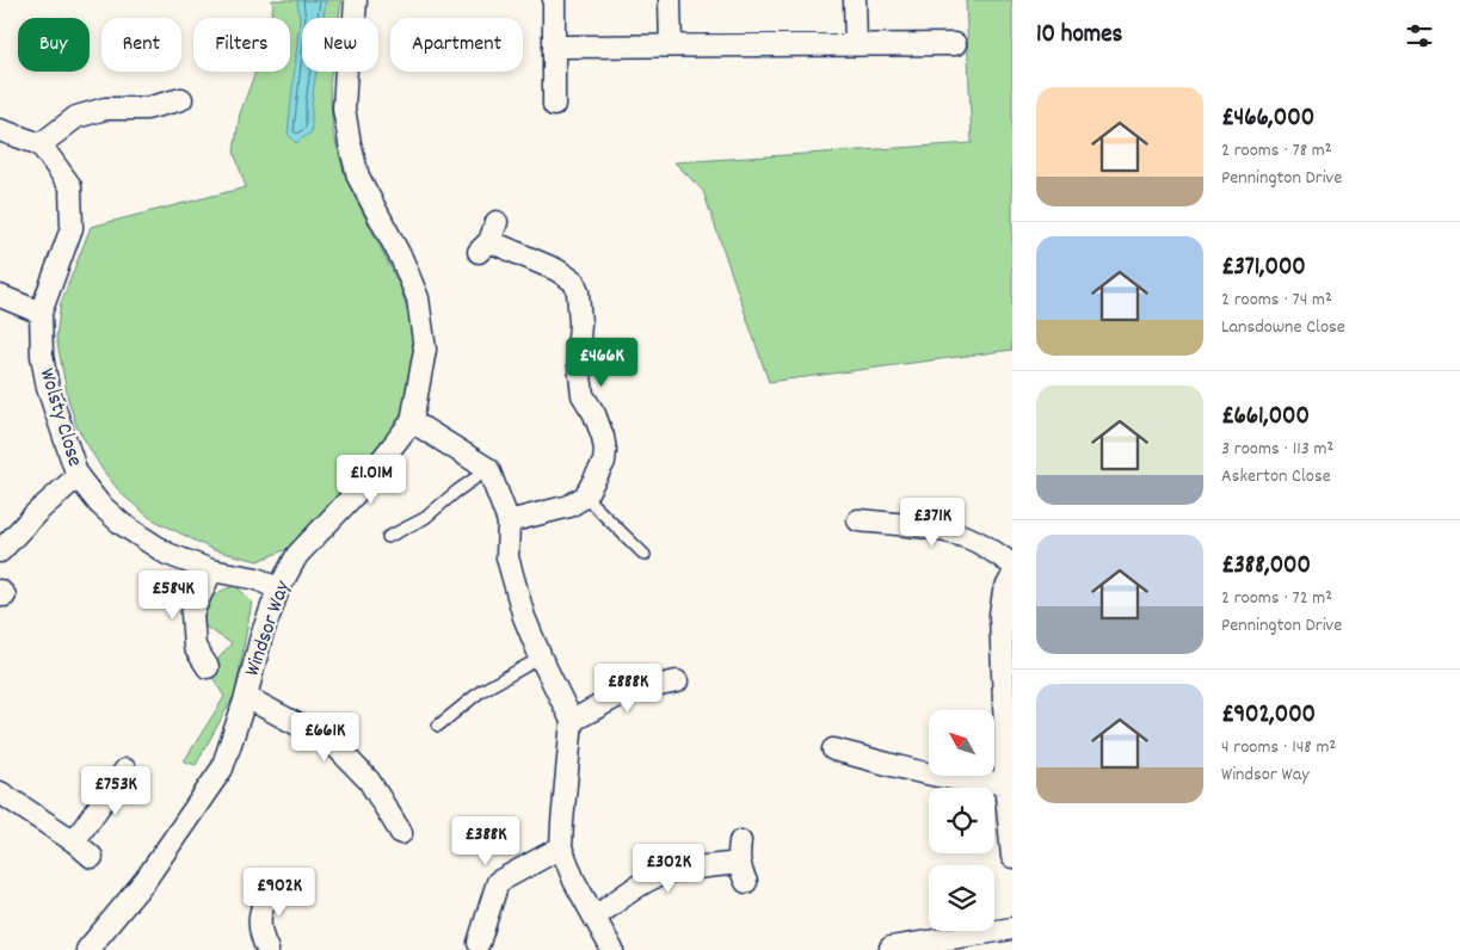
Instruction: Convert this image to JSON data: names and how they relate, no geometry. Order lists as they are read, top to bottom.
{
  "streets": {
    "street": ["Wolsty Close", "Windsor Way"]
  },
  "crossings": [
    ["Wolsty Close", "Windsor Way"]
  ],
  "north": "top left",
  "page": {
    "heading": "10 homes",
    "chip": [
      "Buy",
      "Rent",
      "Filters",
      "New",
      "Apartment"
    ],
    "list": [
      {
        "name": "£466,000",
        "note": "2 rooms · 78 m² · Pennington Drive"
      },
      {
        "name": "£371,000",
        "note": "2 rooms · 74 m² · Lansdowne Close"
      },
      {
        "name": "£661,000",
        "note": "3 rooms · 113 m² · Askerton Close"
      },
      {
        "name": "£388,000",
        "note": "2 rooms · 72 m² · Pennington Drive"
      },
      {
        "name": "£902,000",
        "note": "4 rooms · 148 m² · Windsor Way"
      }
    ],
    "price": [
      "£466K",
      "£1.01M",
      "£371K",
      "£584K",
      "£888K",
      "£661K",
      "£753K",
      "£388K",
      "£302K",
      "£902K"
    ]
  }
}
